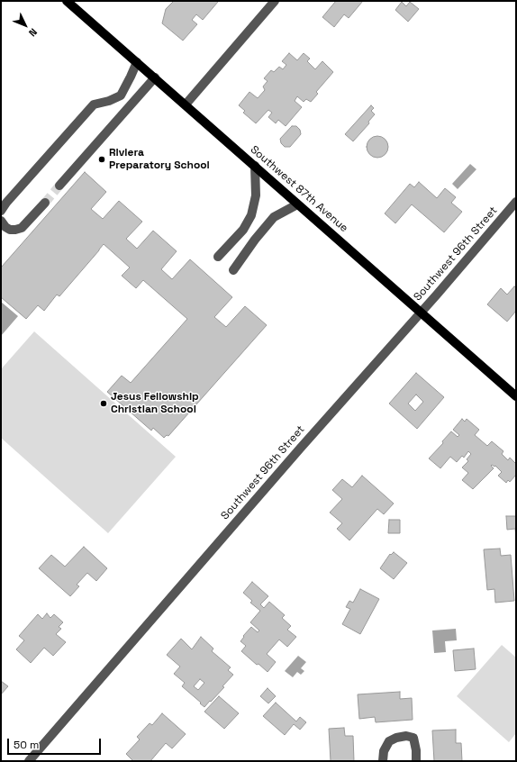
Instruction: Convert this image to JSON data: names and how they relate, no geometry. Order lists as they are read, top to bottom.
{
  "streets": {
    "main road": ["Southwest 87th Avenue"],
    "street": ["Southwest 96th Street"]
  },
  "crossings": [
    ["Southwest 87th Avenue", "Southwest 96th Street"]
  ],
  "places": ["Riviera Preparatory School", "Jesus Fellowship Christian School"],
  "scale_bar": "50 m",
  "north": "bottom right"
}
